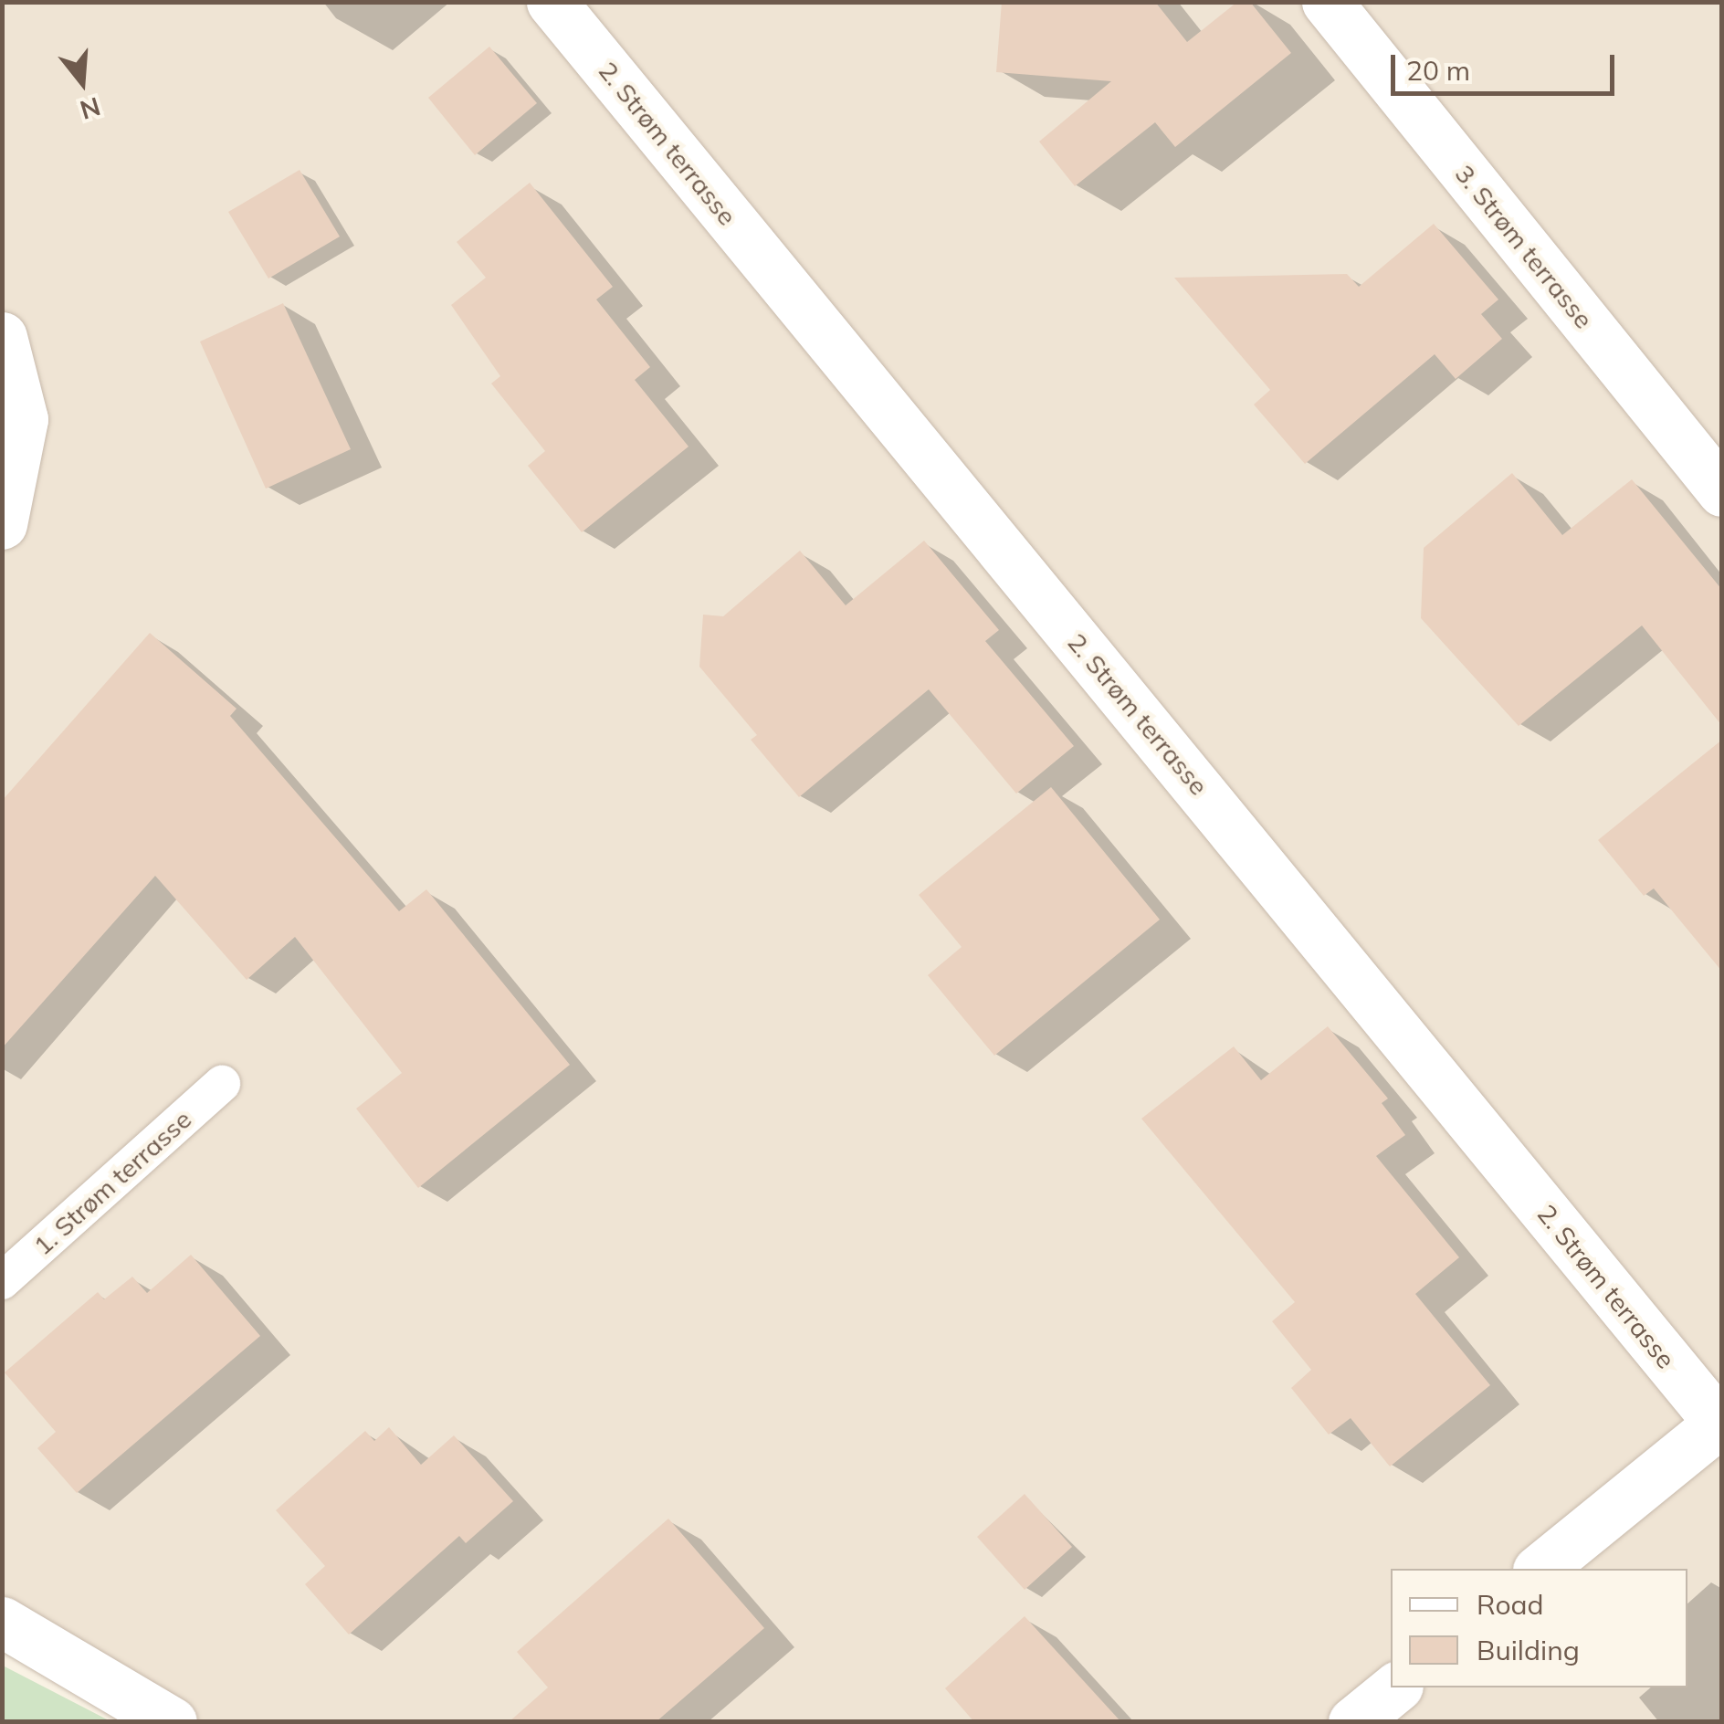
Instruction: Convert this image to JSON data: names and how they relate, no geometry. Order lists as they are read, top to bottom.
{
  "streets": {
    "main road": ["2. Strøm terrasse", "3. Strøm terrasse"],
    "lane": ["1. Strøm terrasse"]
  },
  "legend": ["Road", "Building"],
  "scale_bar": "20 m",
  "north": "bottom"
}
